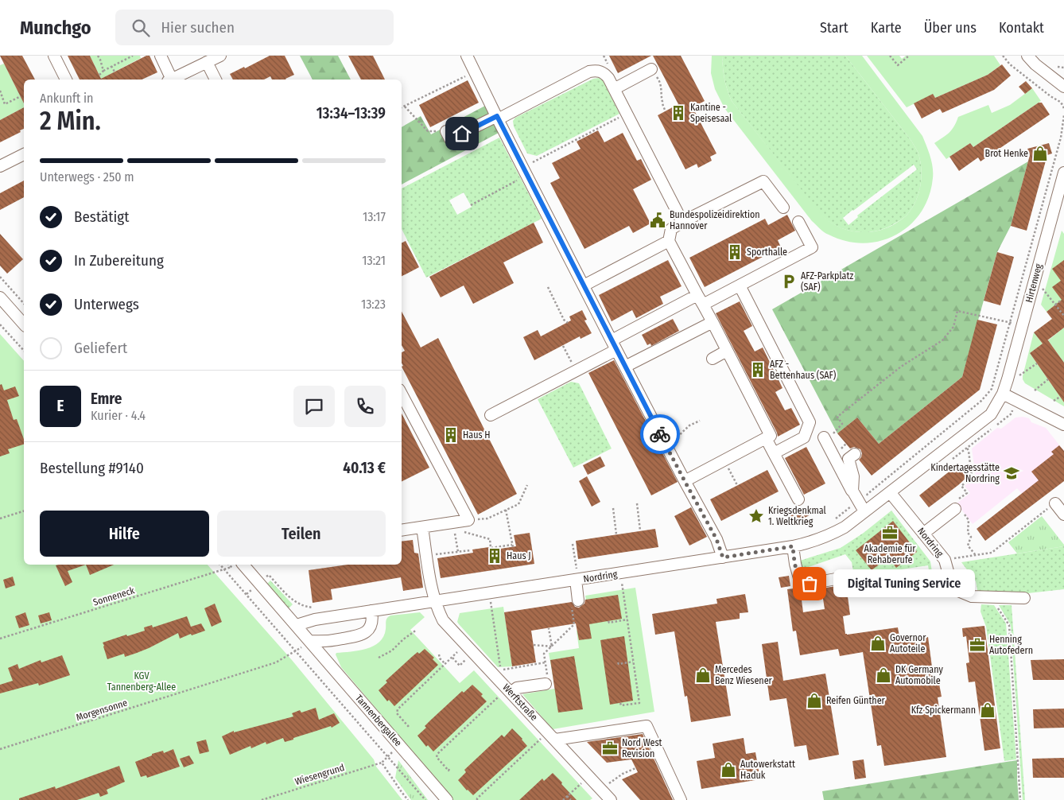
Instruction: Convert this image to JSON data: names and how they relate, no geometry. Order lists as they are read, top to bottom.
{
  "streets": {
    "street": [
      "Hirtenweg",
      "Nordring",
      "Werftstraße",
      "Tannenbergallee"
    ],
    "path": ["Sonneneck", "Morgensonne", "Wiesengrund"]
  },
  "crossings": [
    ["Hirtenweg", "Nordring"],
    ["Nordring", "Werftstraße"],
    ["Nordring", "Tannenbergallee"]
  ],
  "parks": ["KGV Tannenberg-Allee"],
  "places": {
    "building": [
      "Kantine - Speisesaal",
      "Sporthalle",
      "AFZ - Bettenhaus (SAF)",
      "Haus H",
      "Haus J"
    ],
    "shop": [
      "Brot Henke",
      "Governor Autoteile",
      "Mercedes Benz Wiesener",
      "DK Germany Automobile",
      "Reifen Günther",
      "Kfz Spickermann",
      "Autowerkstatt Haduk"
    ],
    "public building": ["Bundespolizeidirektion Hannover"],
    "parking": ["AFZ-Parkplatz (SAF)"],
    "school or university": ["Kindertagesstätte Nordring"],
    "place": ["Kriegsdenkmal 1. Weltkrieg"],
    "office": ["Akademie für Rehaberufe", "Henning Autofedern", "Nord West Revision"],
    "other": ["Digital Tuning Service"]
  },
  "page": {
    "header": "Munchgo",
    "search": "Hier suchen",
    "nav": [
      "Start",
      "Karte",
      "Über uns",
      "Kontakt"
    ],
    "heading": ["2 Min.", "Ankunft in", "13:34–13:39"],
    "panel": [
      "Emre",
      "Kurier · 4.4",
      "Bestellung #9140",
      "40.13 €"
    ],
    "bar": "Unterwegs · 250 m",
    "list": [
      ["Bestätigt", "13:17"],
      ["In Zubereitung", "13:21"],
      ["Unterwegs", "13:23"],
      "Geliefert"
    ],
    "round": "E",
    "buttons": ["Hilfe", "Teilen"],
    "bubble": "Digital Tuning Service"
  }
}
